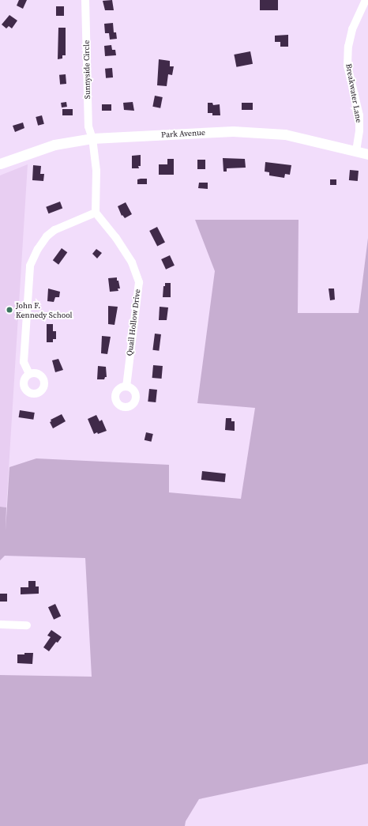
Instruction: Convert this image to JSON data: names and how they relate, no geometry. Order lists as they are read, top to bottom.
{
  "streets": {
    "main road": ["Park Avenue"],
    "street": ["Sunnyside Circle", "Breakwater Lane", "Quail Hollow Drive"]
  },
  "crossings": [
    ["Sunnyside Circle", "Park Avenue"],
    ["Breakwater Lane", "Park Avenue"]
  ],
  "places": ["John F. Kennedy School"]
}
